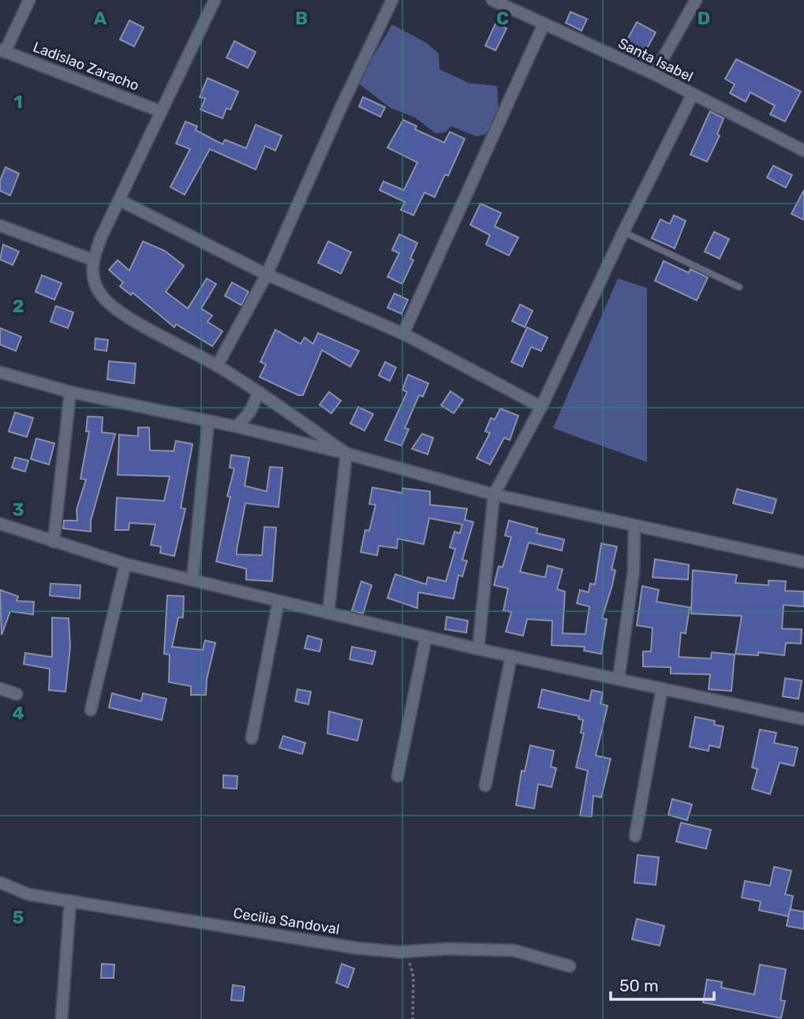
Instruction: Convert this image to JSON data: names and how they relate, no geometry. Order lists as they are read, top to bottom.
{
  "streets": {
    "street": ["Santa Isabel", "Ladislao Zaracho", "Cecilia Sandoval"]
  },
  "scale_bar": "50 m",
  "grid": {
    "columns": [
      "A",
      "B",
      "C",
      "D"
    ],
    "rows": [
      "1",
      "2",
      "3",
      "4",
      "5"
    ]
  }
}
